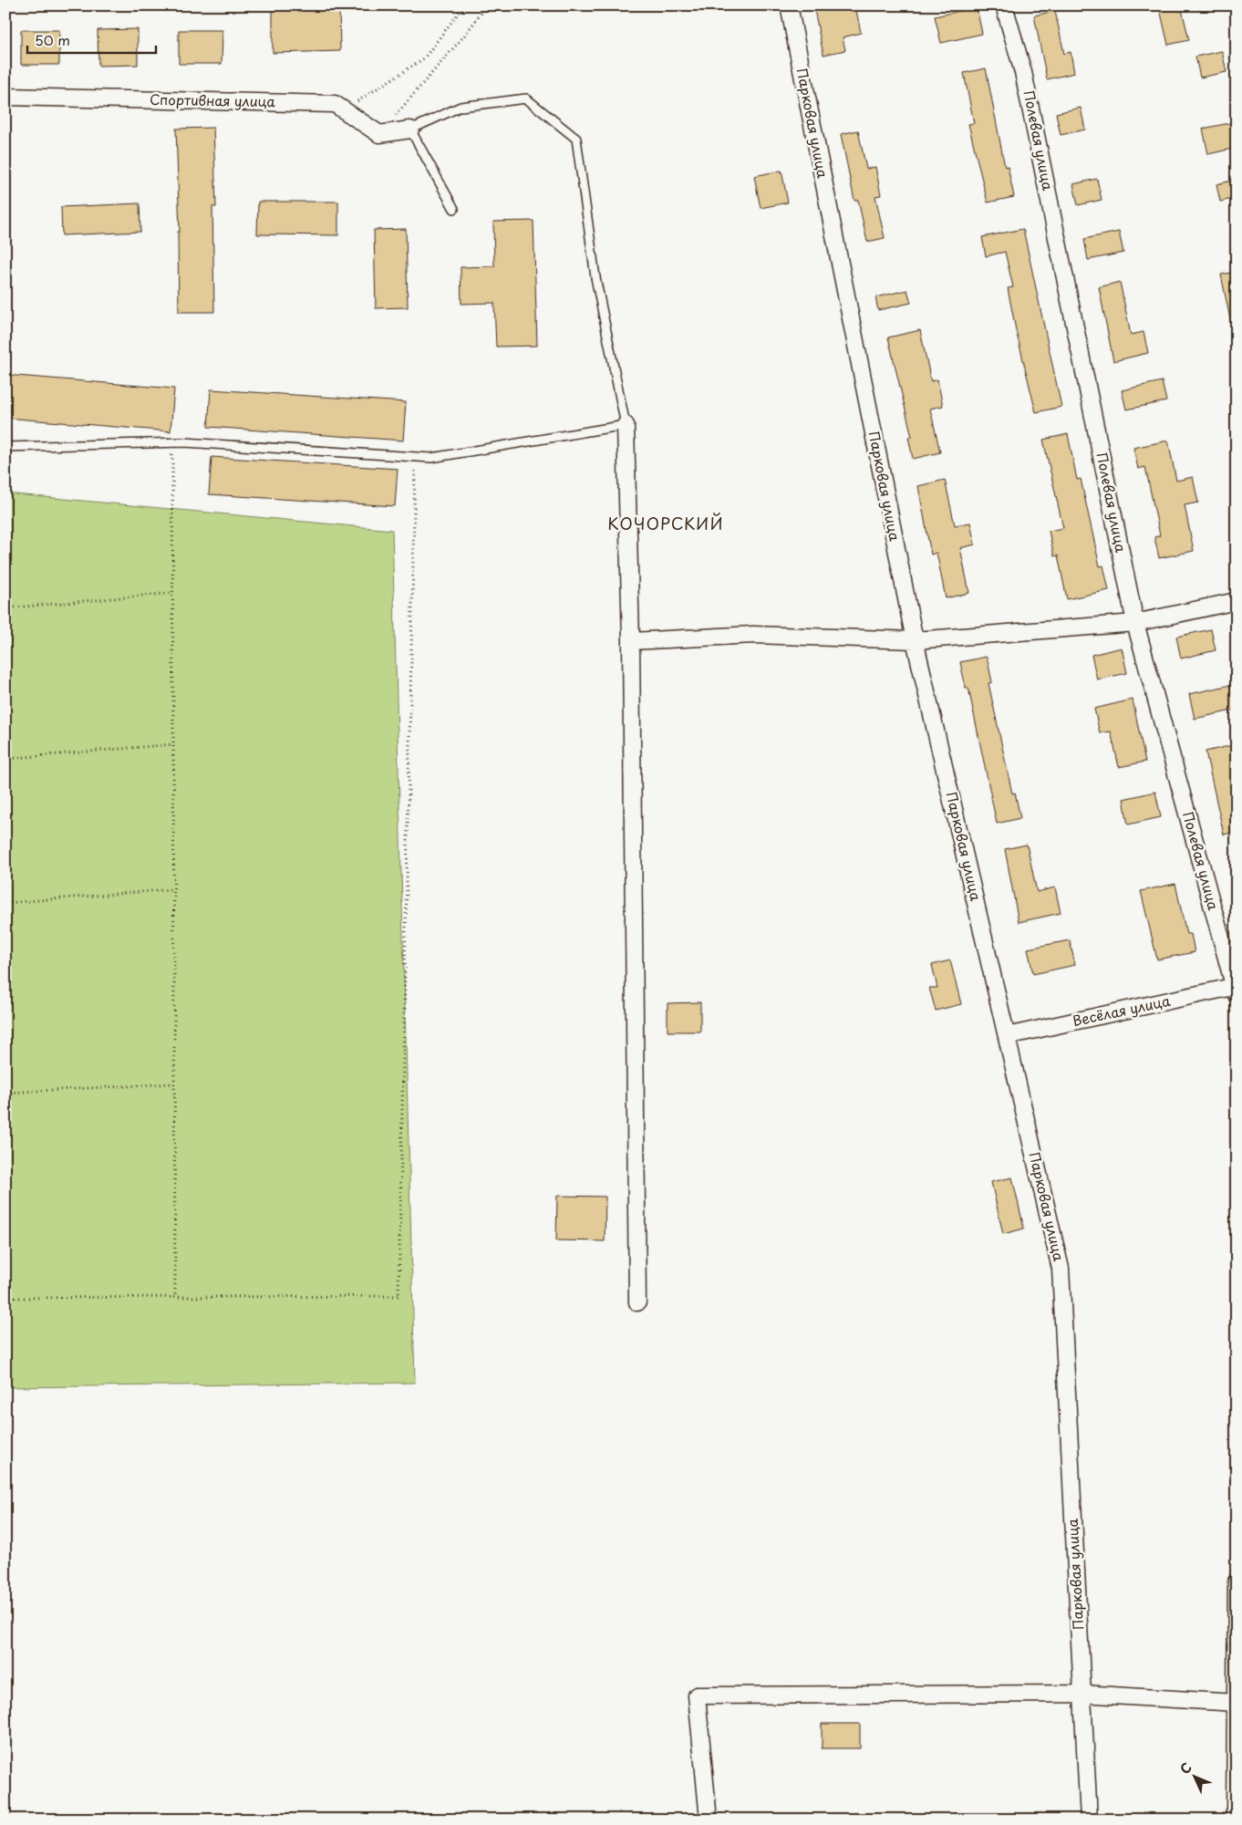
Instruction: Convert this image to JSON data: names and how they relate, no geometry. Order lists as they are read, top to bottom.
{
  "streets": {
    "street": [
      "Спортивная улица",
      "Парковая улица",
      "Полевая улица",
      "Весёлая улица"
    ]
  },
  "crossings": [
    ["Парковая улица", "Весёлая улица"],
    ["Полевая улица", "Весёлая улица"]
  ],
  "districts": ["КОЧОРСКИЙ"],
  "scale_bar": "50 m",
  "north": "top left"
}
